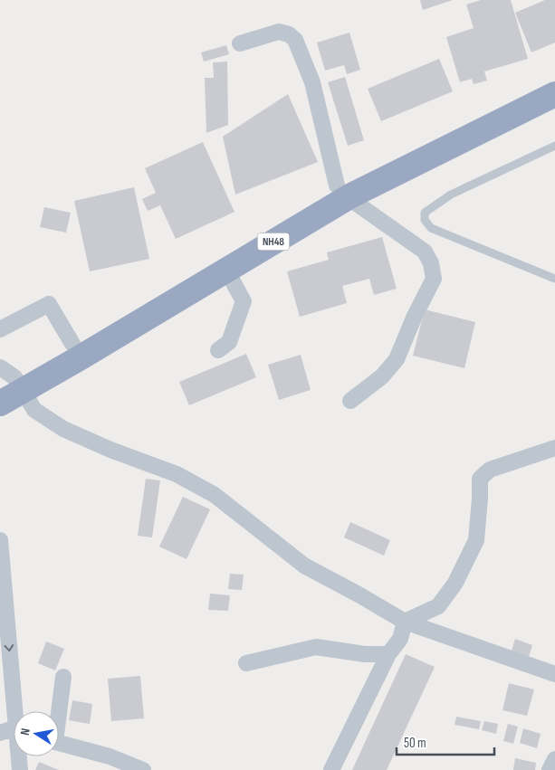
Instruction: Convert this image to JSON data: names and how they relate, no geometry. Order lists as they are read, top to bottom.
{
  "streets": {
    "highway": ["NH48"]
  },
  "scale_bar": "50 m",
  "north": "left"
}
